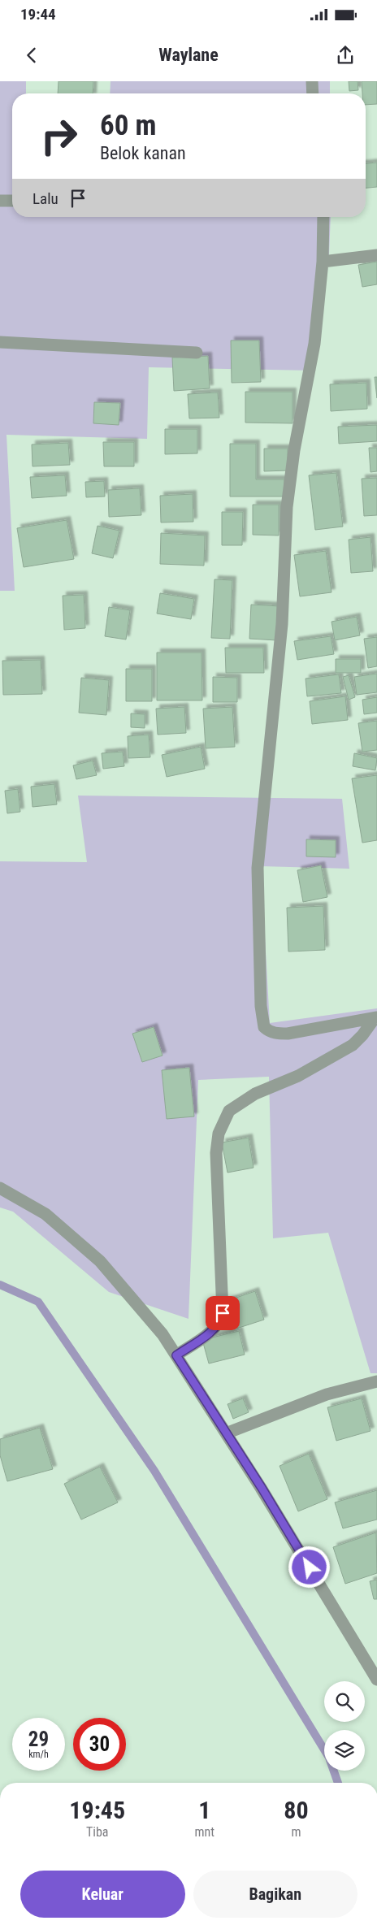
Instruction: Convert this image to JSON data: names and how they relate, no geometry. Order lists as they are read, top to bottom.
{
  "page": {
    "status": "19:44",
    "header": "Waylane",
    "turn": ["60 m", "Belok kanan"],
    "then": "Lalu",
    "speed": "29 km/h",
    "limit": "30",
    "eta": [
      "19:45",
      "Tiba",
      "1",
      "mnt",
      "80",
      "m"
    ],
    "buttons": ["Keluar", "Bagikan"]
  }
}
